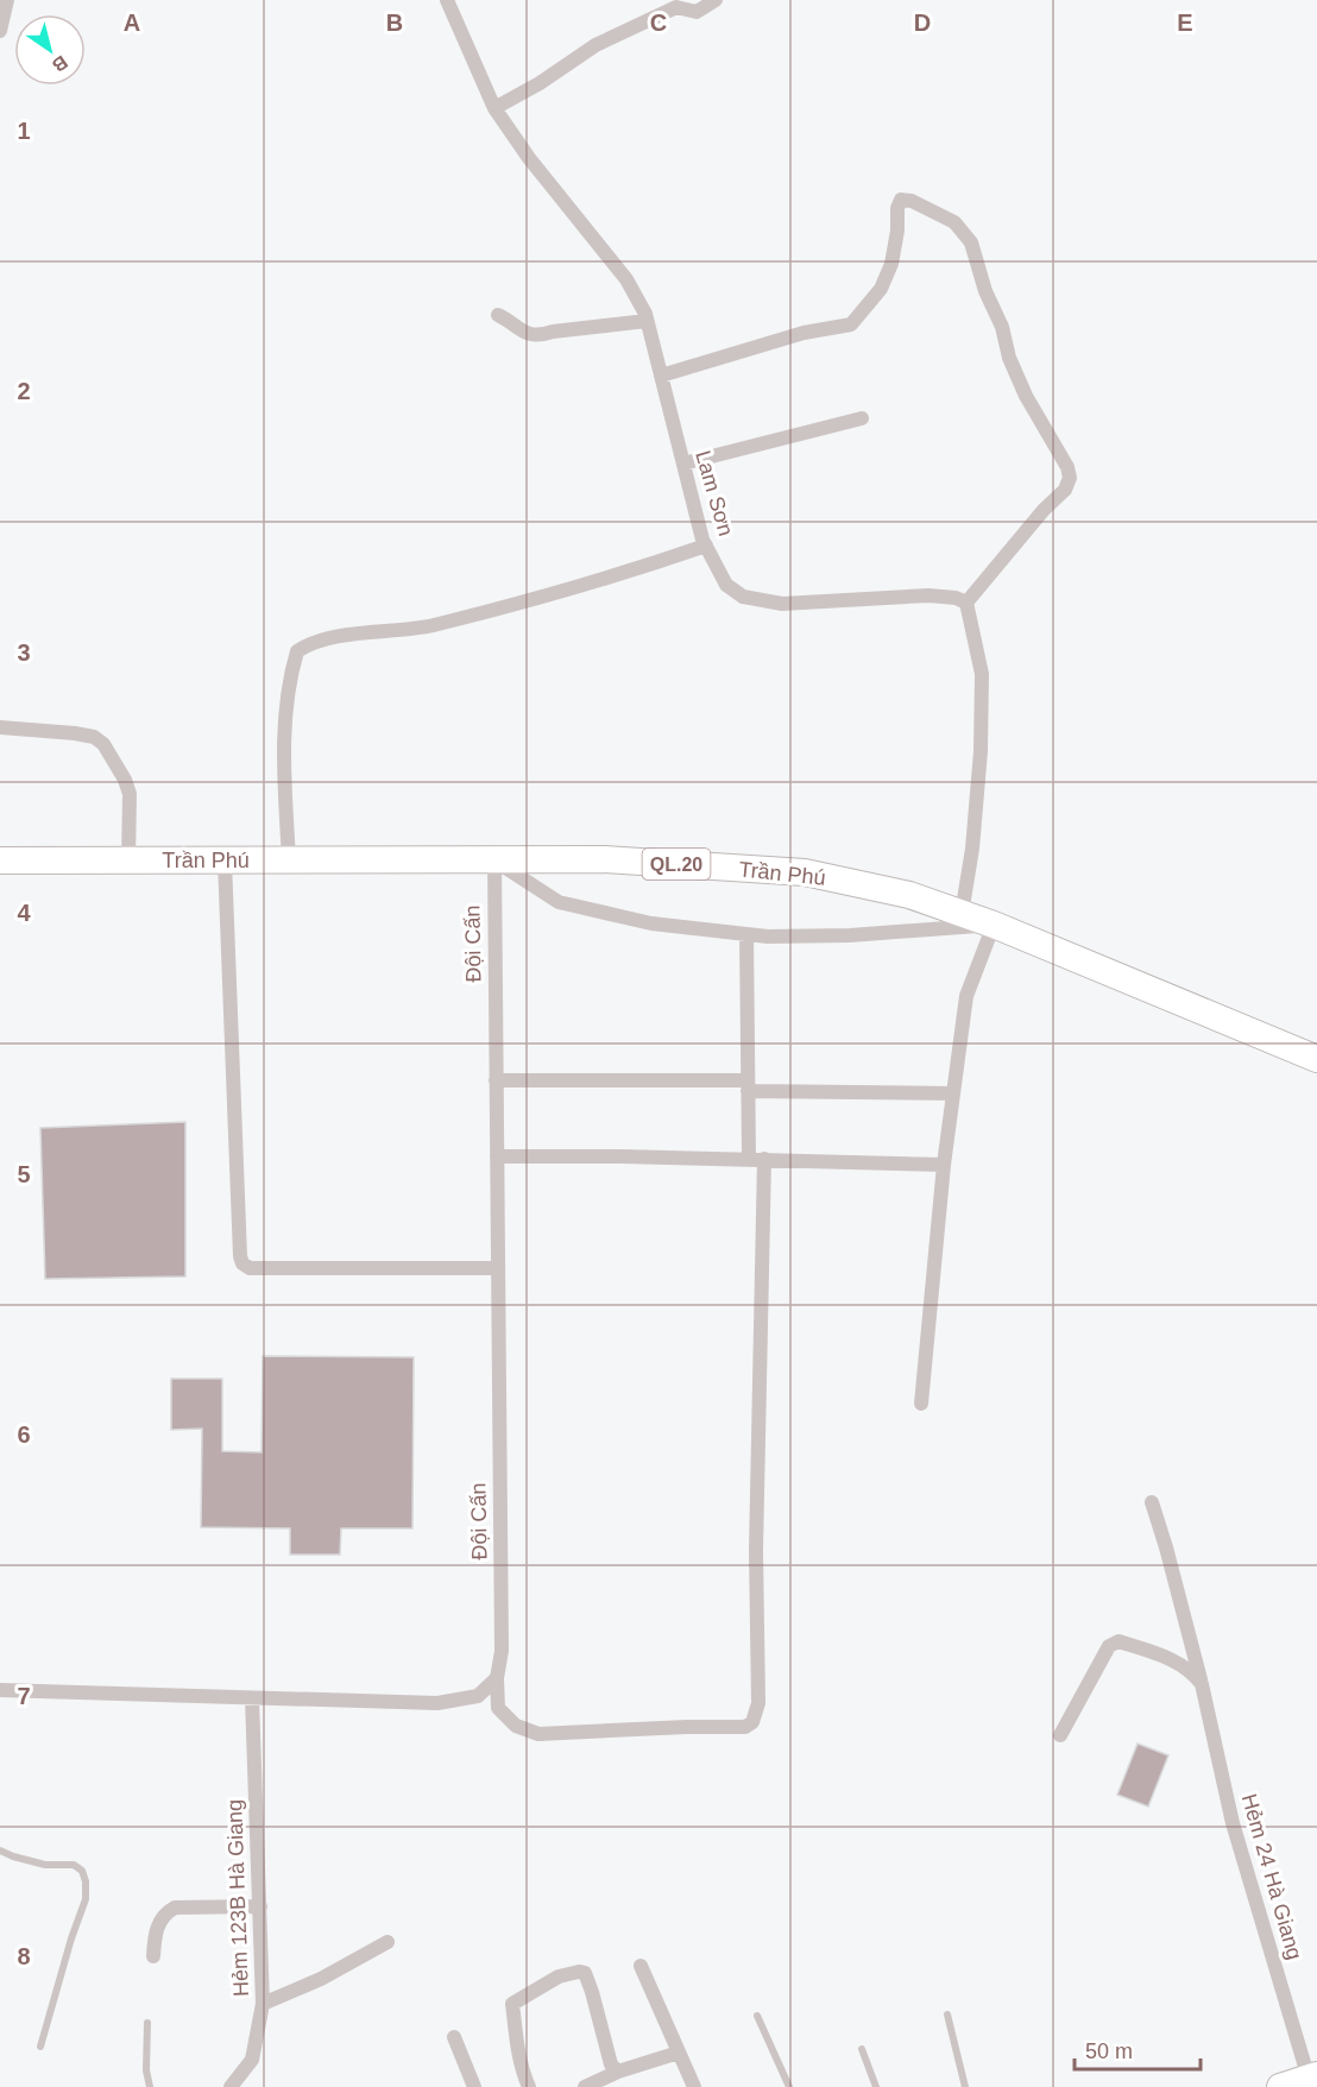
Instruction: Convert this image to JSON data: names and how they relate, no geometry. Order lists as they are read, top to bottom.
{
  "streets": {
    "highway": ["Trần Phú", "QL.20"],
    "street": [
      "Lam Sơn",
      "Đội Cấn",
      "Hẻm 24 Hà Giang",
      "Hẻm 123B Hà Giang"
    ]
  },
  "crossings": [
    ["Trần Phú", "Đội Cấn"]
  ],
  "scale_bar": "50 m",
  "north": "bottom right",
  "grid": {
    "columns": [
      "A",
      "B",
      "C",
      "D",
      "E"
    ],
    "rows": [
      "1",
      "2",
      "3",
      "4",
      "5",
      "6",
      "7",
      "8"
    ]
  }
}
